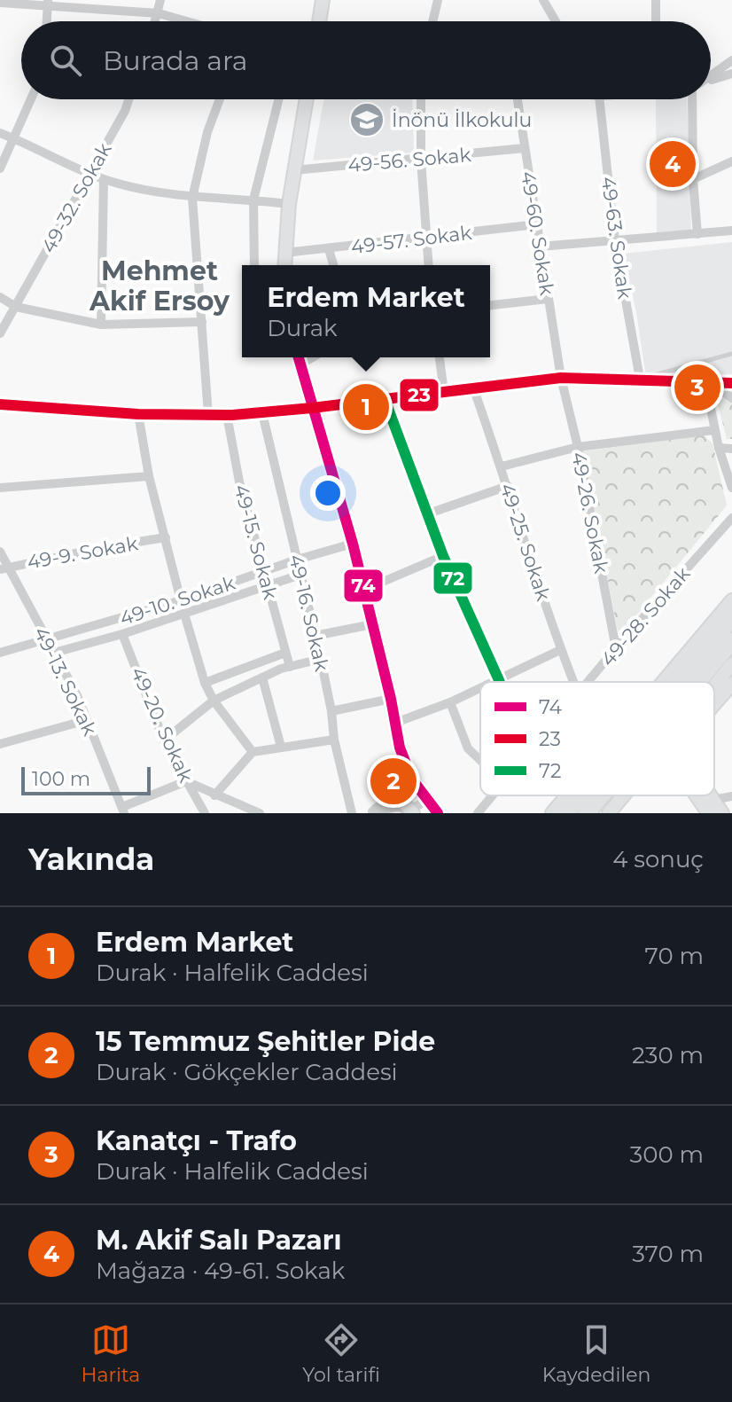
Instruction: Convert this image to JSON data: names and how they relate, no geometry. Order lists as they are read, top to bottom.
{
  "streets": {
    "street": [
      "49-56. Sokak",
      "49-32. Sokak",
      "49-60. Sokak",
      "49-63. Sokak",
      "49-57. Sokak",
      "49-26. Sokak",
      "49-15. Sokak",
      "49-25. Sokak",
      "49-9. Sokak",
      "49-10. Sokak",
      "49-16. Sokak",
      "49-28. Sokak",
      "49-13. Sokak",
      "49-20. Sokak"
    ]
  },
  "crossings": [
    ["49-56. Sokak", "49-60. Sokak"],
    ["49-60. Sokak", "49-57. Sokak"],
    ["49-60. Sokak", "49-26. Sokak"],
    ["49-26. Sokak", "49-28. Sokak"],
    ["49-15. Sokak", "49-10. Sokak"],
    ["49-9. Sokak", "49-13. Sokak"],
    ["49-10. Sokak", "49-16. Sokak"],
    ["49-10. Sokak", "49-13. Sokak"],
    ["49-10. Sokak", "49-20. Sokak"]
  ],
  "districts": ["Mehmet Akif Ersoy"],
  "places": {
    "school or university": ["İnönü İlkokulu"]
  },
  "lines": ["transit line 74", "transit line 23", "transit line 72"],
  "legend": ["74", "23", "72"],
  "scale_bar": "100 m",
  "page": {
    "search": "Burada ara",
    "pins": [
      "4",
      "3",
      "1",
      "2"
    ],
    "popup": ["Erdem Market", "Durak"],
    "scale": "100 m",
    "heading": ["Yakında", "4 sonuç"],
    "list": [
      {
        "mark": "1",
        "name": "Erdem Market",
        "note": "Durak · Halfelik Caddesi",
        "value": "70 m"
      },
      {
        "mark": "2",
        "name": "15 Temmuz Şehitler Pide",
        "note": "Durak · Gökçekler Caddesi",
        "value": "230 m"
      },
      {
        "mark": "3",
        "name": "Kanatçı - Trafo",
        "note": "Durak · Halfelik Caddesi",
        "value": "300 m"
      },
      {
        "mark": "4",
        "name": "M. Akif Salı Pazarı",
        "note": "Mağaza · 49-61. Sokak",
        "value": "370 m"
      }
    ],
    "nav": ["Harita", "Yol tarifi", "Kaydedilen"]
  }
}
